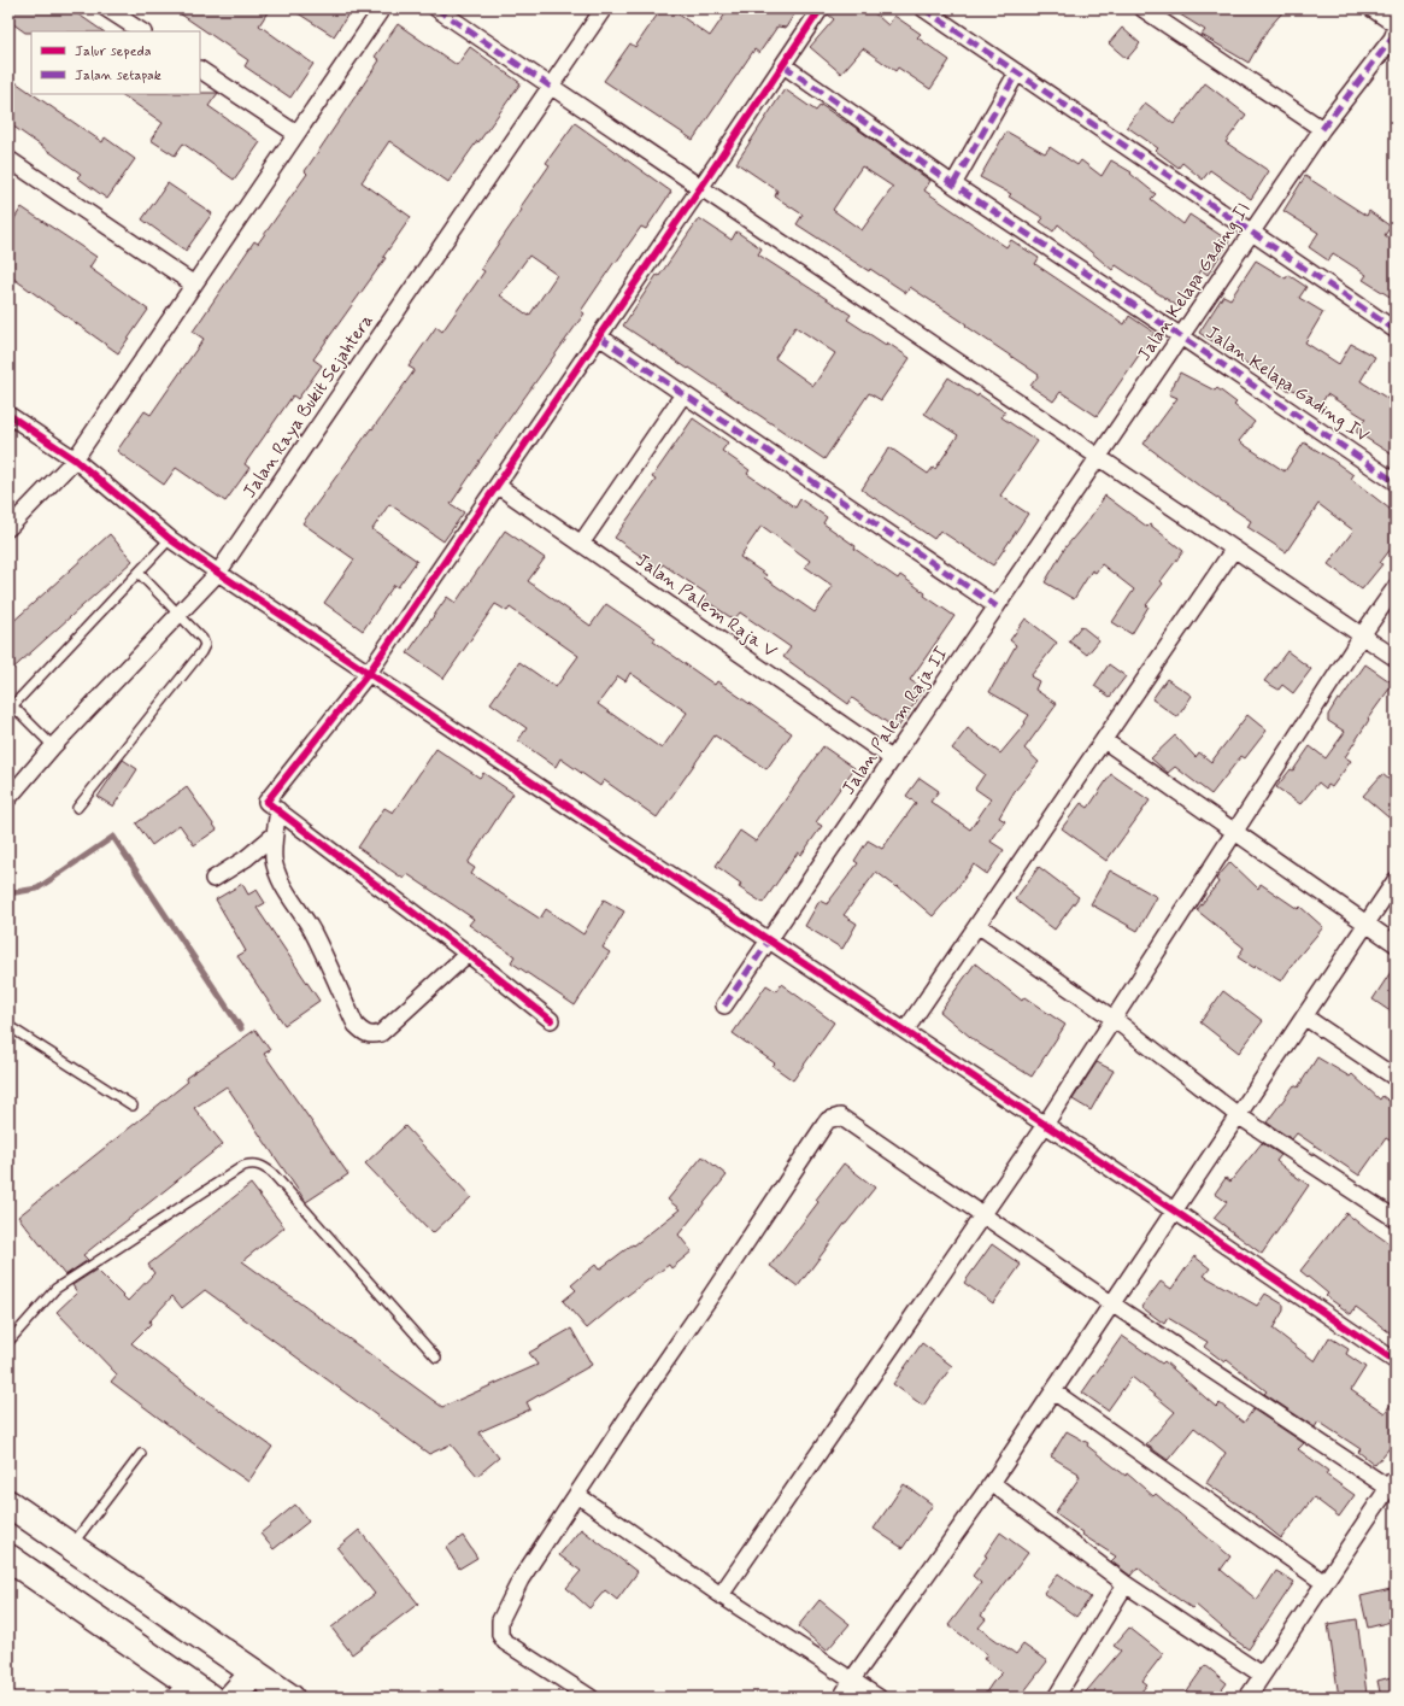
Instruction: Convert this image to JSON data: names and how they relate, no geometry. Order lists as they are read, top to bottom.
{
  "streets": {
    "street": [
      "Jalan Kelapa Gading II",
      "Jalan Kelapa Gading IV",
      "Jalan Raya Bukit Sejahtera",
      "Jalan Palem Raja V",
      "Jalan Palem Raja II"
    ]
  },
  "crossings": [
    ["Jalan Kelapa Gading II", "Jalan Kelapa Gading IV"],
    ["Jalan Kelapa Gading II", "Jalan Palem Raja II"],
    ["Jalan Palem Raja V", "Jalan Palem Raja II"]
  ],
  "legend": ["Jalur sepeda", "Jalan setapak"]
}
